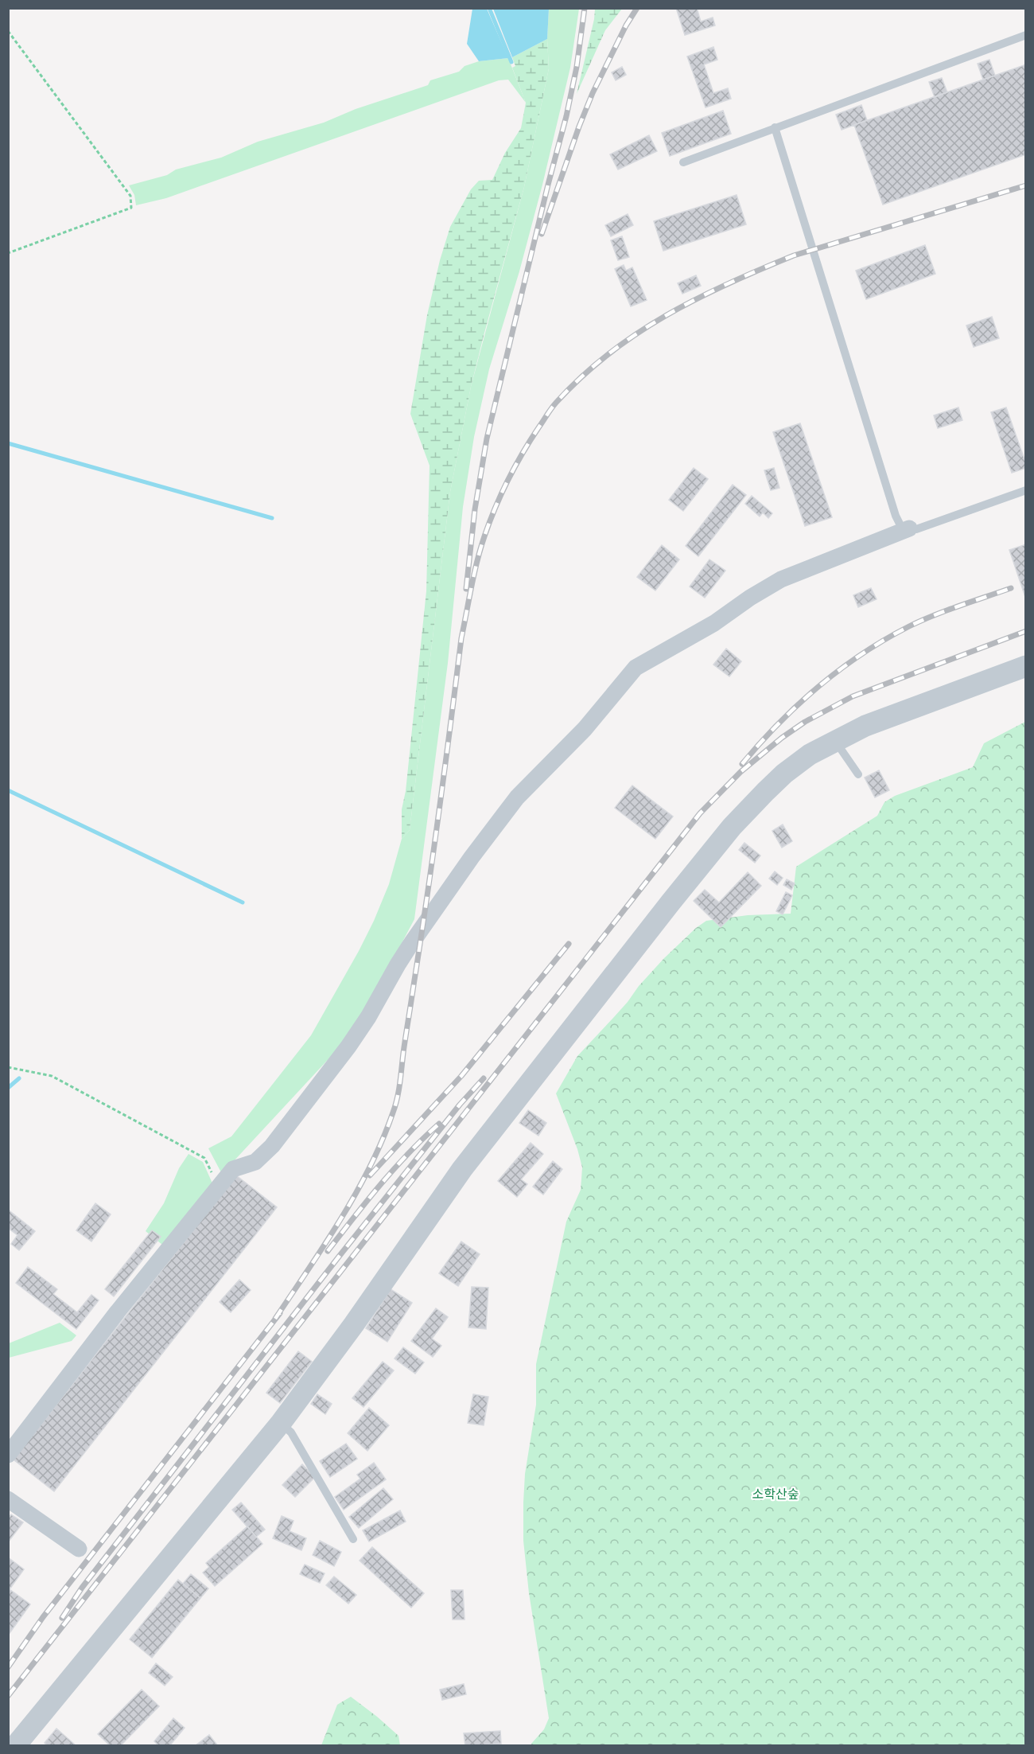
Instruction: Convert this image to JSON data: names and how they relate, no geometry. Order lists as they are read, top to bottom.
{
  "parks": ["소학산숲"]
}
